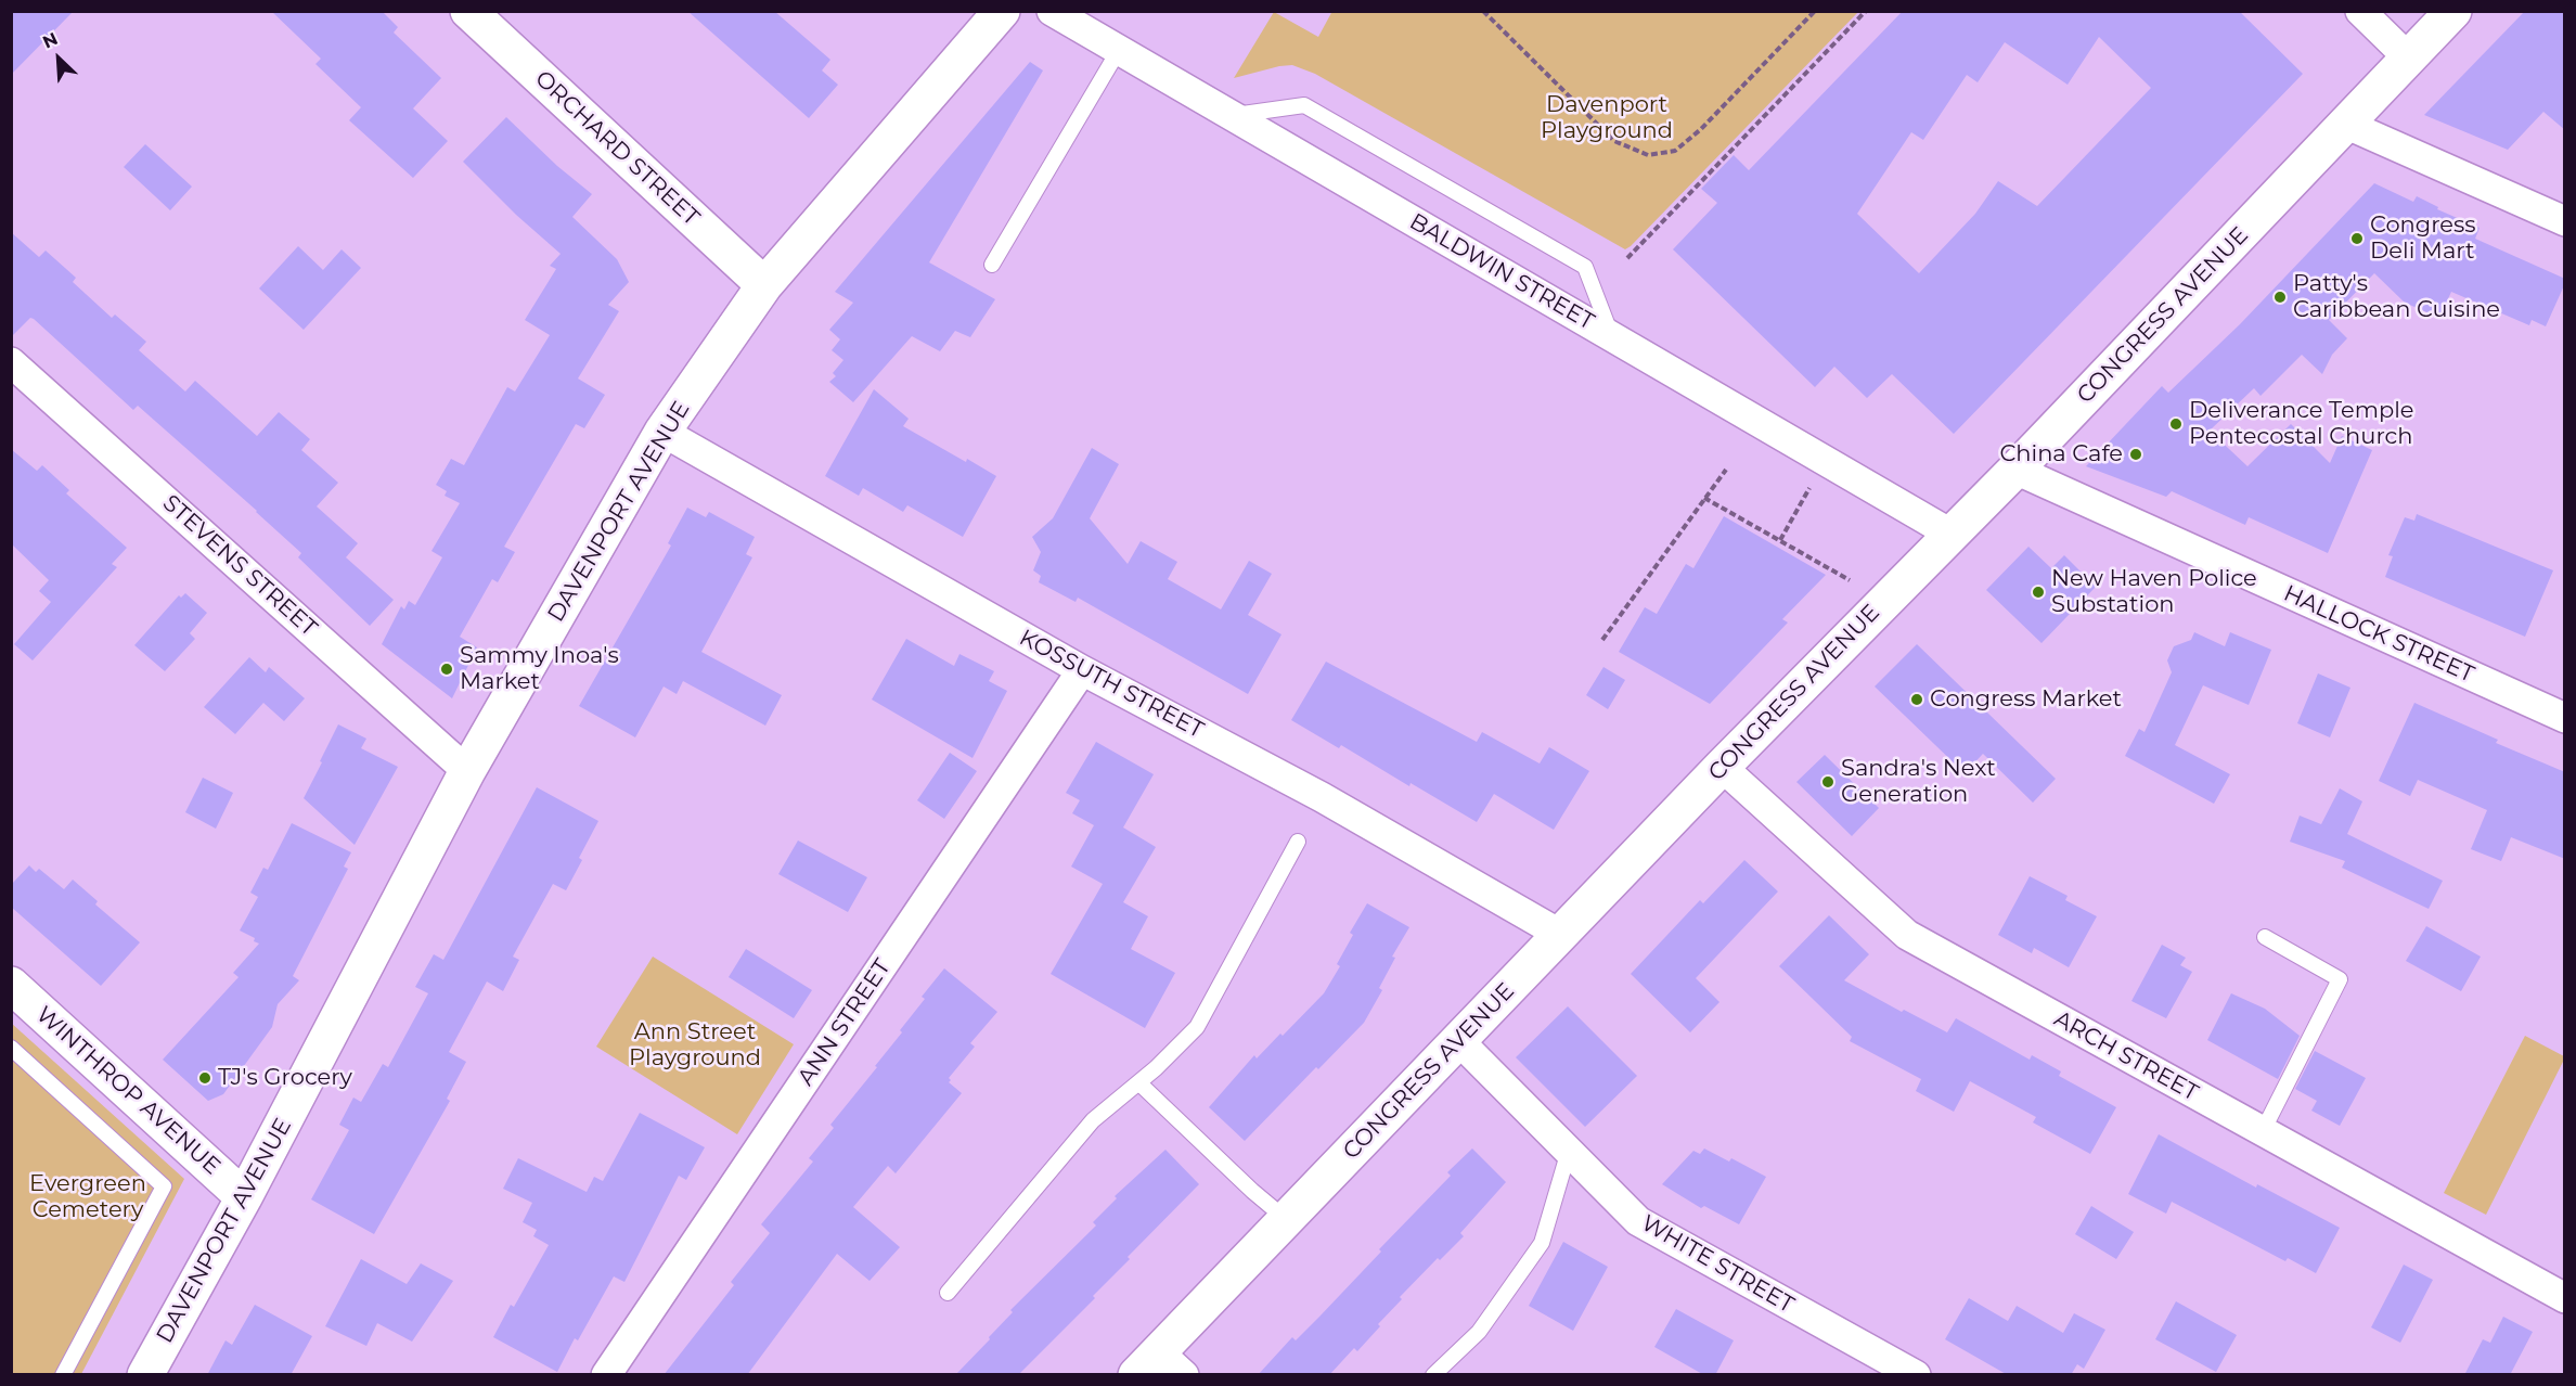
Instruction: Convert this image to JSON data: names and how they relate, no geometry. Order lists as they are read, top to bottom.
{
  "streets": {
    "main road": [
      "ORCHARD STREET",
      "CONGRESS AVENUE",
      "DAVENPORT AVENUE",
      "WINTHROP AVENUE"
    ],
    "street": [
      "BALDWIN STREET",
      "STEVENS STREET",
      "HALLOCK STREET",
      "KOSSUTH STREET",
      "ANN STREET",
      "ARCH STREET",
      "WHITE STREET"
    ]
  },
  "crossings": [
    ["ORCHARD STREET", "DAVENPORT AVENUE"],
    ["BALDWIN STREET", "CONGRESS AVENUE"],
    ["CONGRESS AVENUE", "HALLOCK STREET"],
    ["CONGRESS AVENUE", "KOSSUTH STREET"],
    ["CONGRESS AVENUE", "ARCH STREET"],
    ["CONGRESS AVENUE", "WHITE STREET"],
    ["DAVENPORT AVENUE", "STEVENS STREET"],
    ["DAVENPORT AVENUE", "KOSSUTH STREET"],
    ["DAVENPORT AVENUE", "WINTHROP AVENUE"],
    ["KOSSUTH STREET", "ANN STREET"]
  ],
  "parks": ["Davenport Playground", "Ann Street Playground", "Evergreen Cemetery"],
  "places": [
    "Congress Deli Mart",
    "Patty's Caribbean Cuisine",
    "Deliverance Temple Pentecostal Church",
    "China Cafe",
    "New Haven Police Substation",
    "Sammy Inoa's Market",
    "Congress Market",
    "Sandra's Next Generation",
    "TJ's Grocery"
  ],
  "north": "top left"
}
